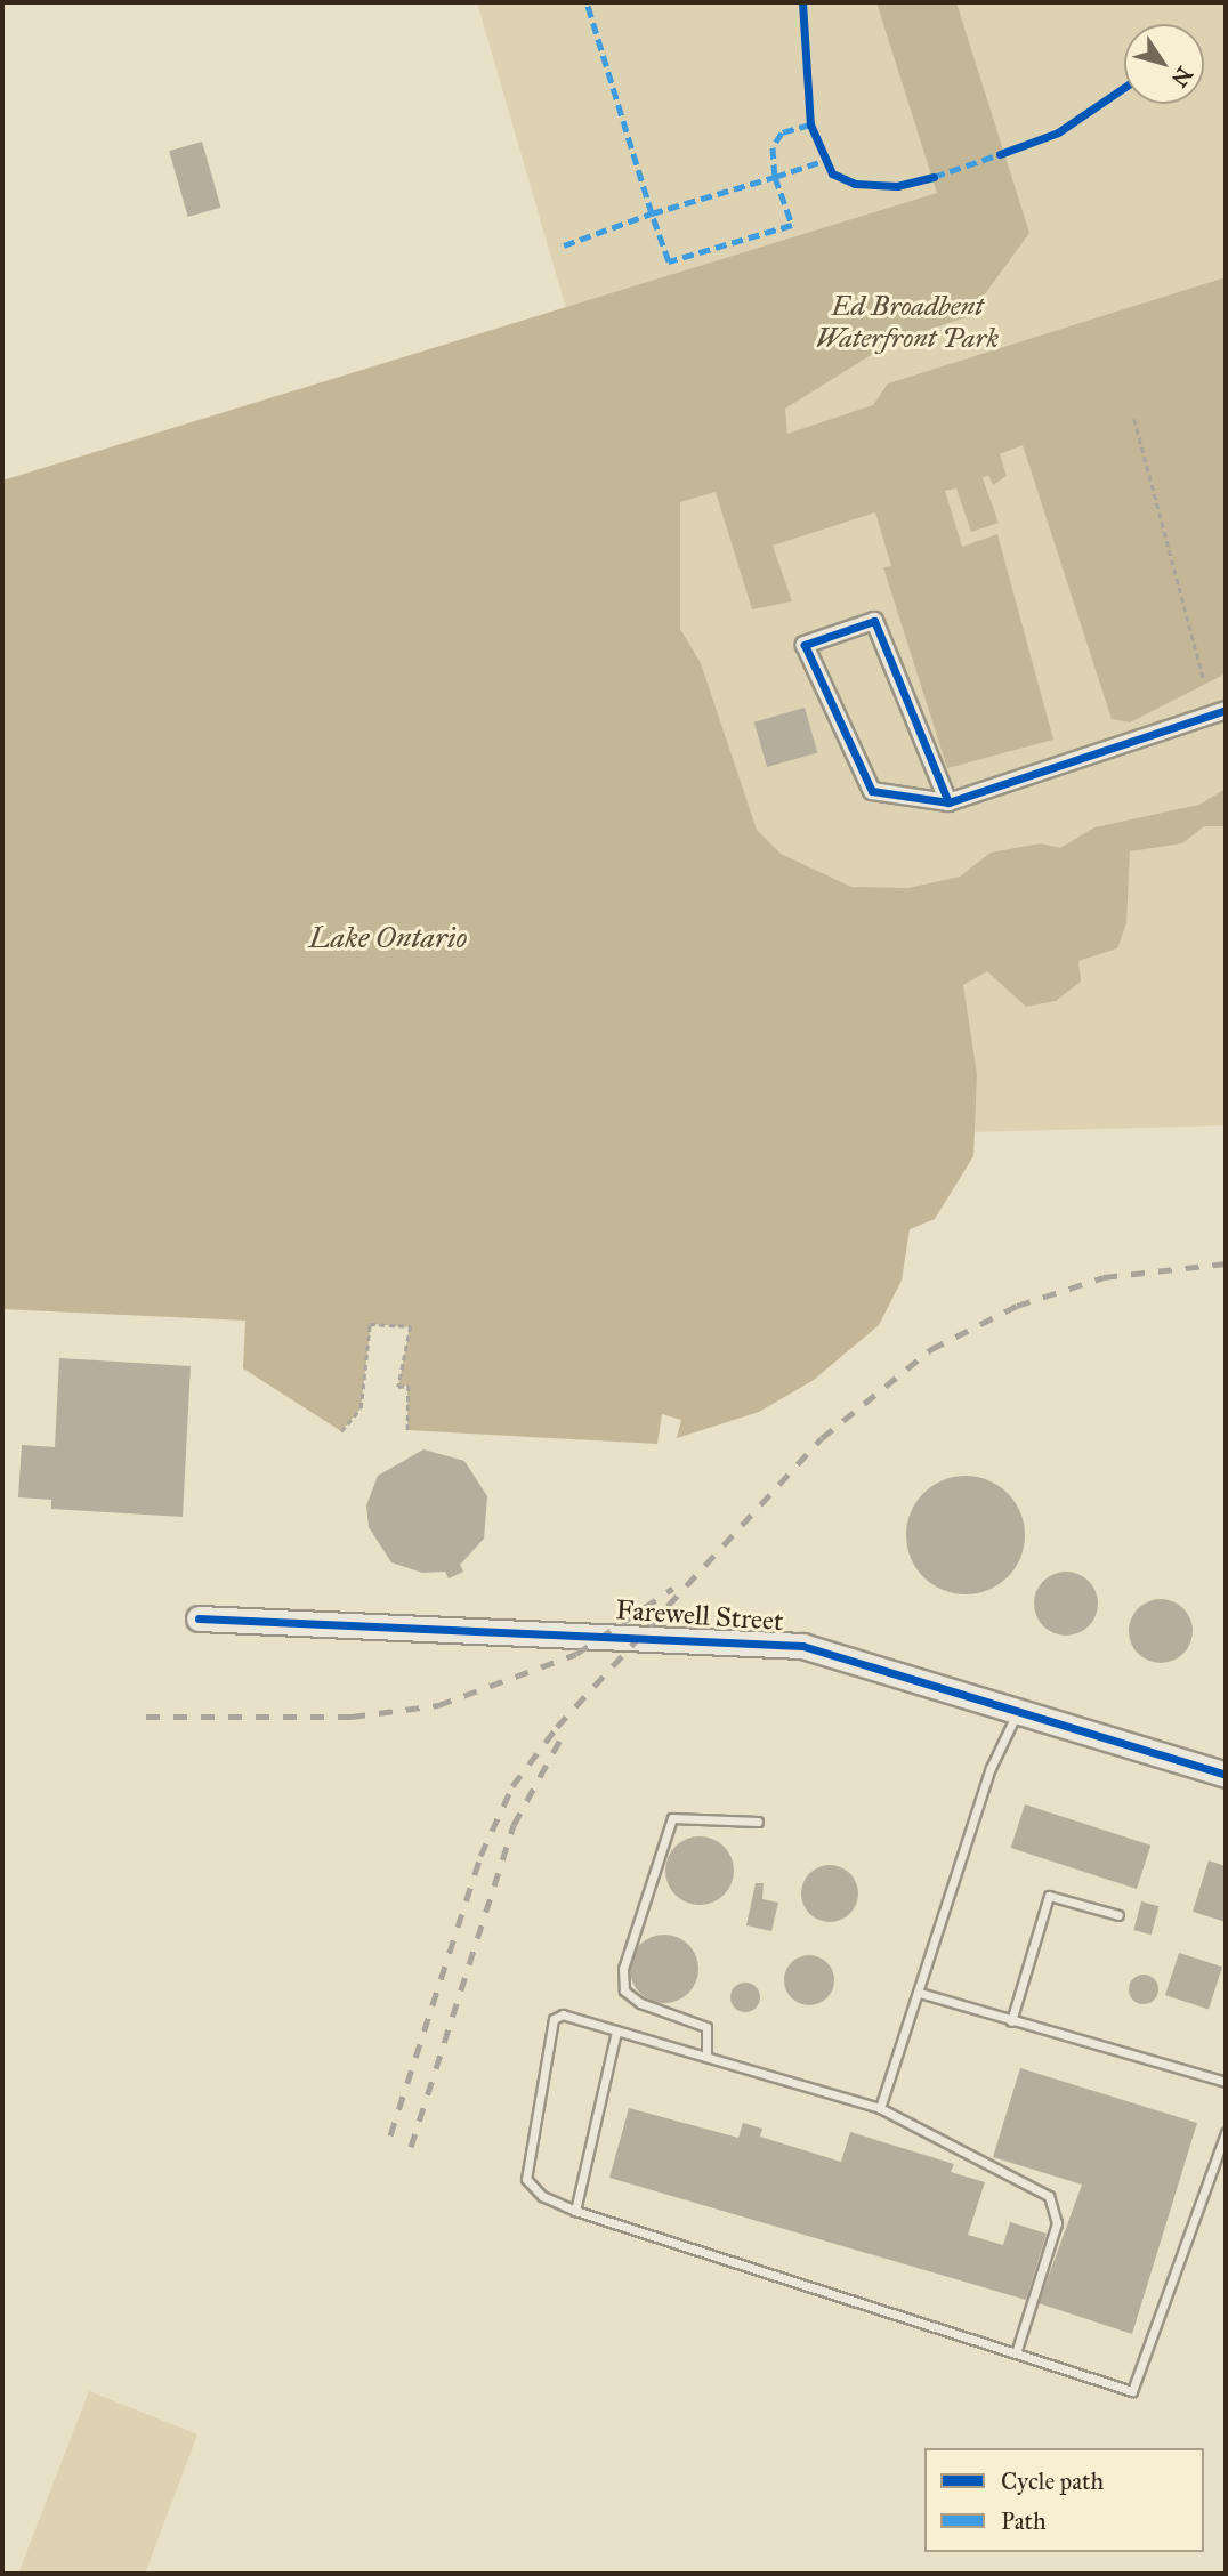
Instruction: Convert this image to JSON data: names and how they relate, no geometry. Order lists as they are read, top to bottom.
{
  "streets": {
    "street": ["Farewell Street"]
  },
  "water": ["Lake Ontario"],
  "parks": ["Ed Broadbent Waterfront Park"],
  "legend": ["Cycle path", "Path"],
  "north": "bottom right"
}
